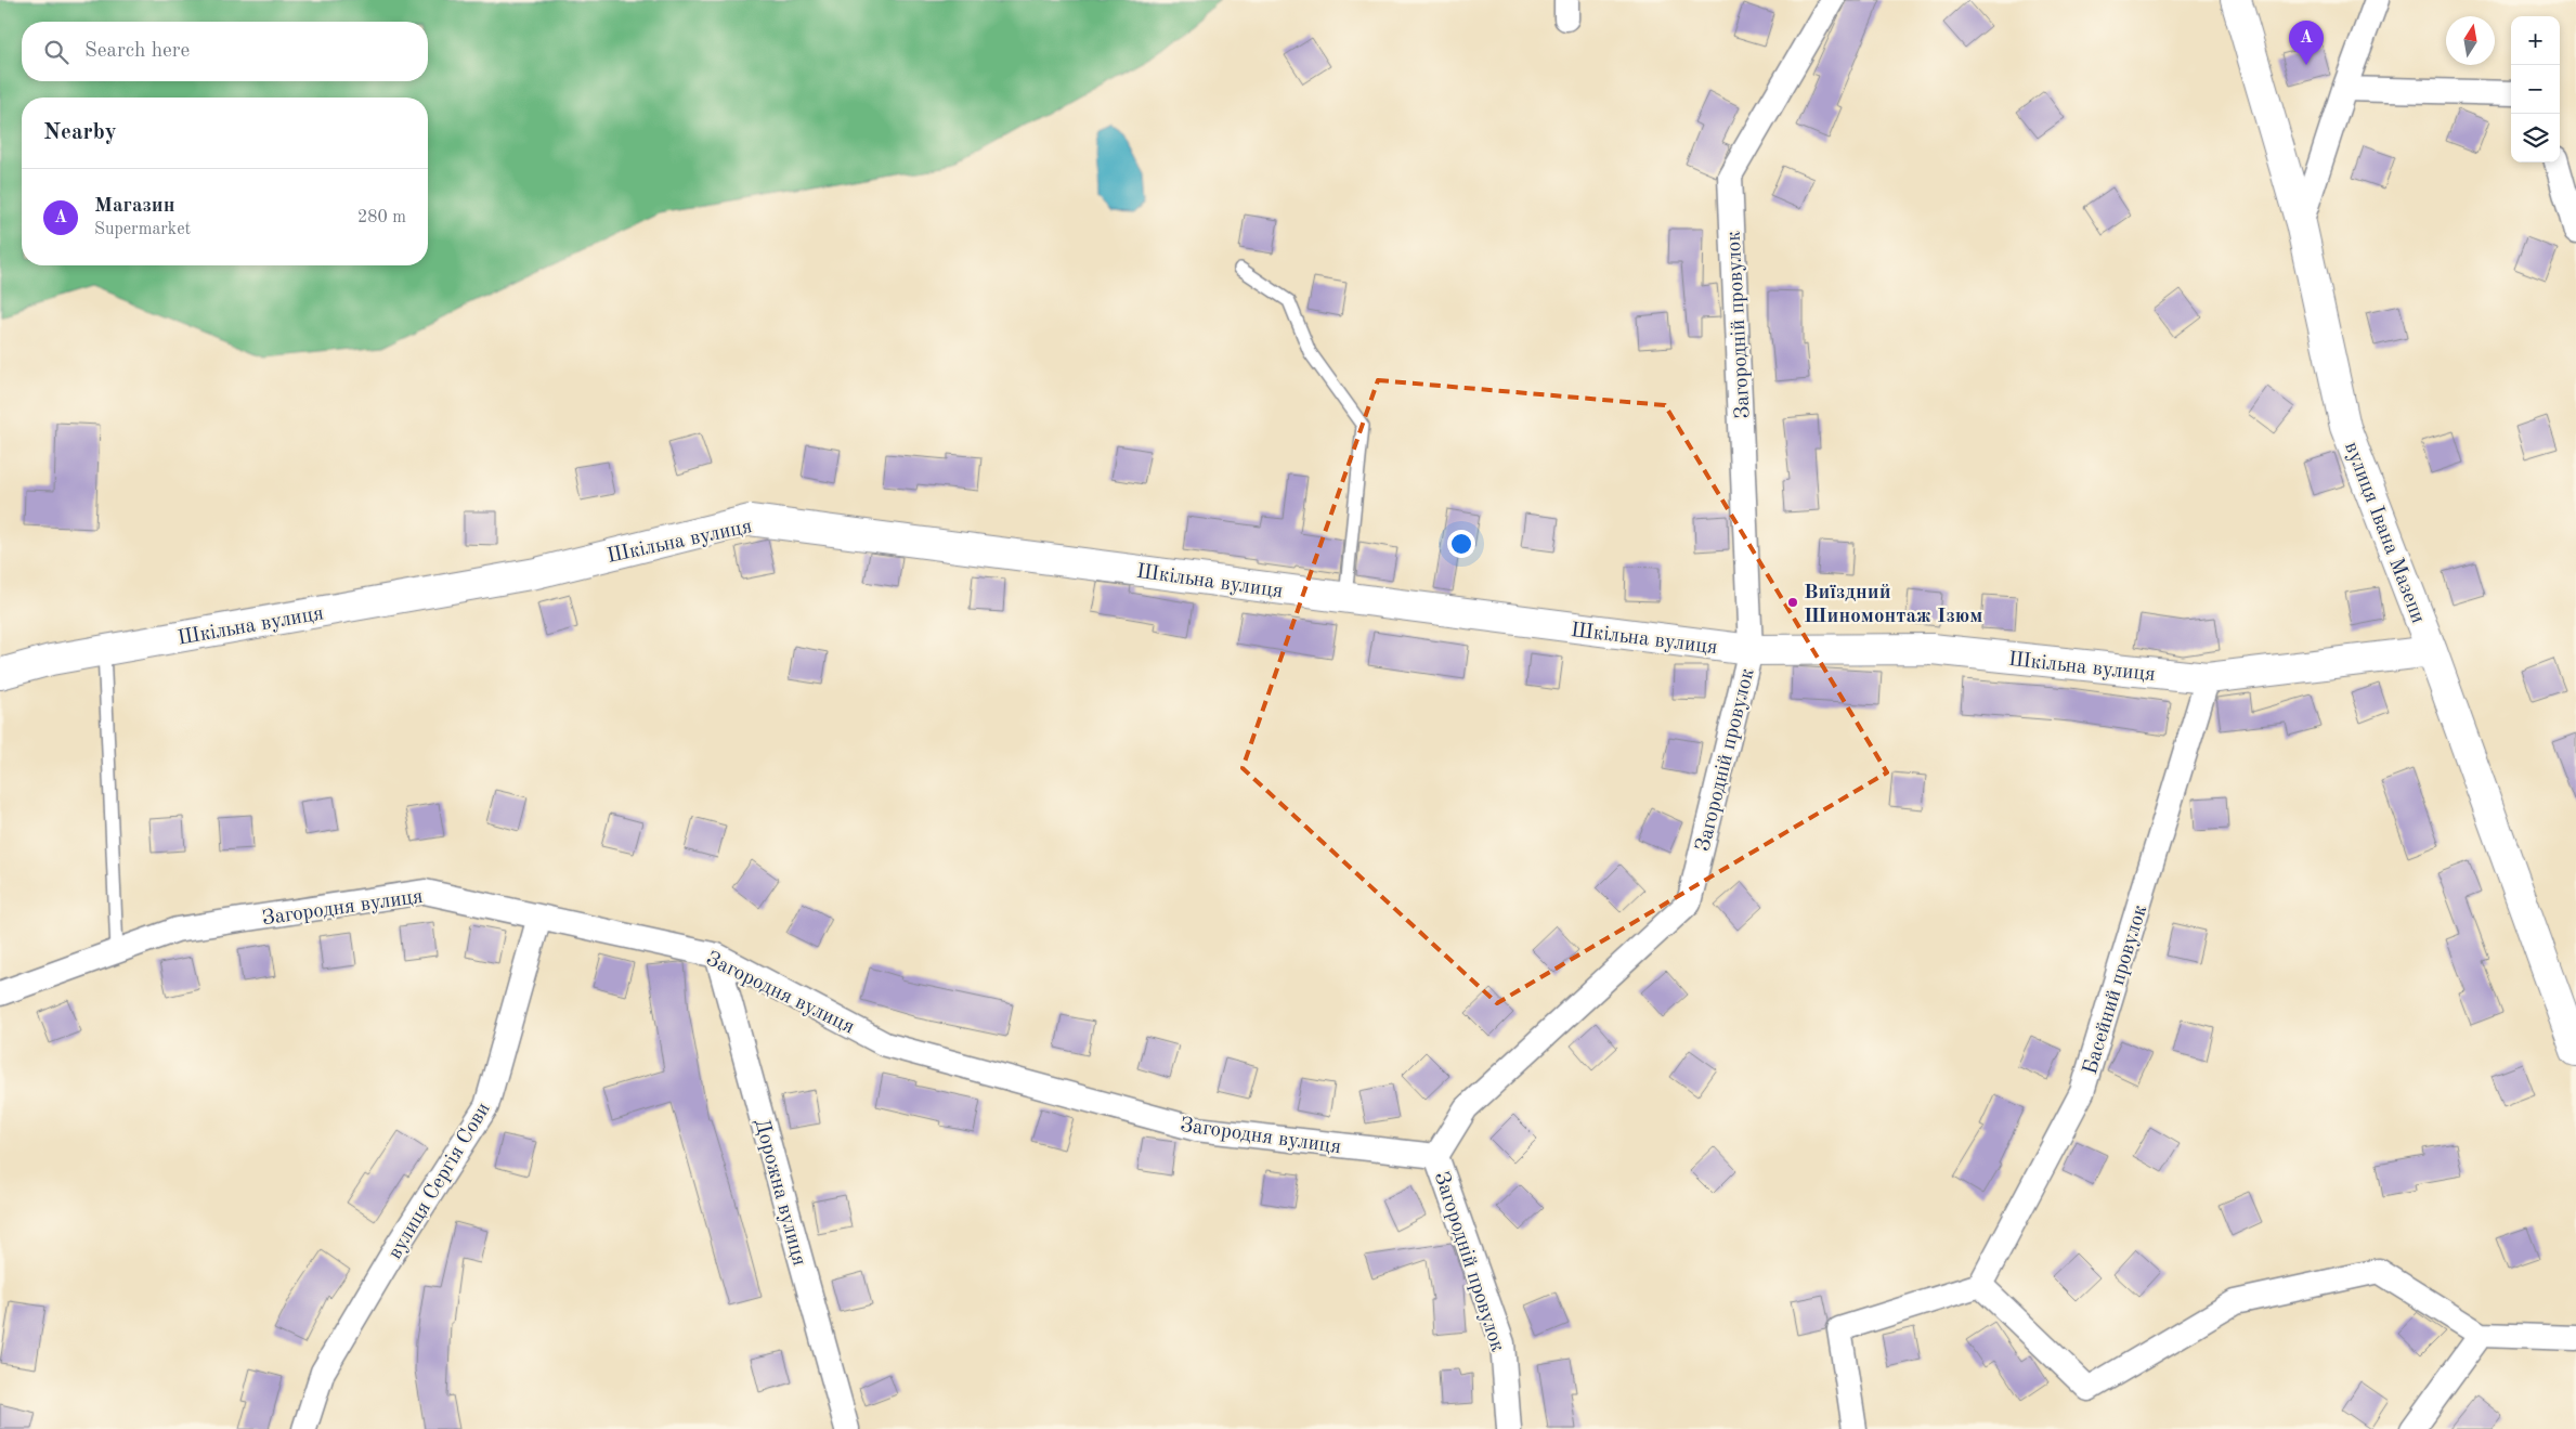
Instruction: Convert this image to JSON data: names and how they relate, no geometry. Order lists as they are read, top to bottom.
{
  "streets": {
    "street": [
      "Загородній провулок",
      "вулиця Івана Мазепи",
      "Шкільна вулиця",
      "Загородня вулиця",
      "Басейний провулок",
      "вулиця Сергія Сови",
      "Дорожна вулиця"
    ]
  },
  "crossings": [
    ["Загородній провулок", "Шкільна вулиця"],
    ["Загородній провулок", "Загородня вулиця"],
    ["вулиця Івана Мазепи", "Шкільна вулиця"],
    ["Шкільна вулиця", "Басейний провулок"],
    ["Загородня вулиця", "вулиця Сергія Сови"],
    ["Загородня вулиця", "Дорожна вулиця"]
  ],
  "places": ["Виїздний Шиномонтаж Ізюм"],
  "north": "top",
  "page": {
    "map_buttons": ["+", "−"],
    "pins": "A",
    "search": "Search here",
    "heading": "Nearby",
    "list": [
      {
        "mark": "A",
        "name": "Магазин",
        "note": "Supermarket",
        "value": "280 m"
      }
    ]
  }
}
